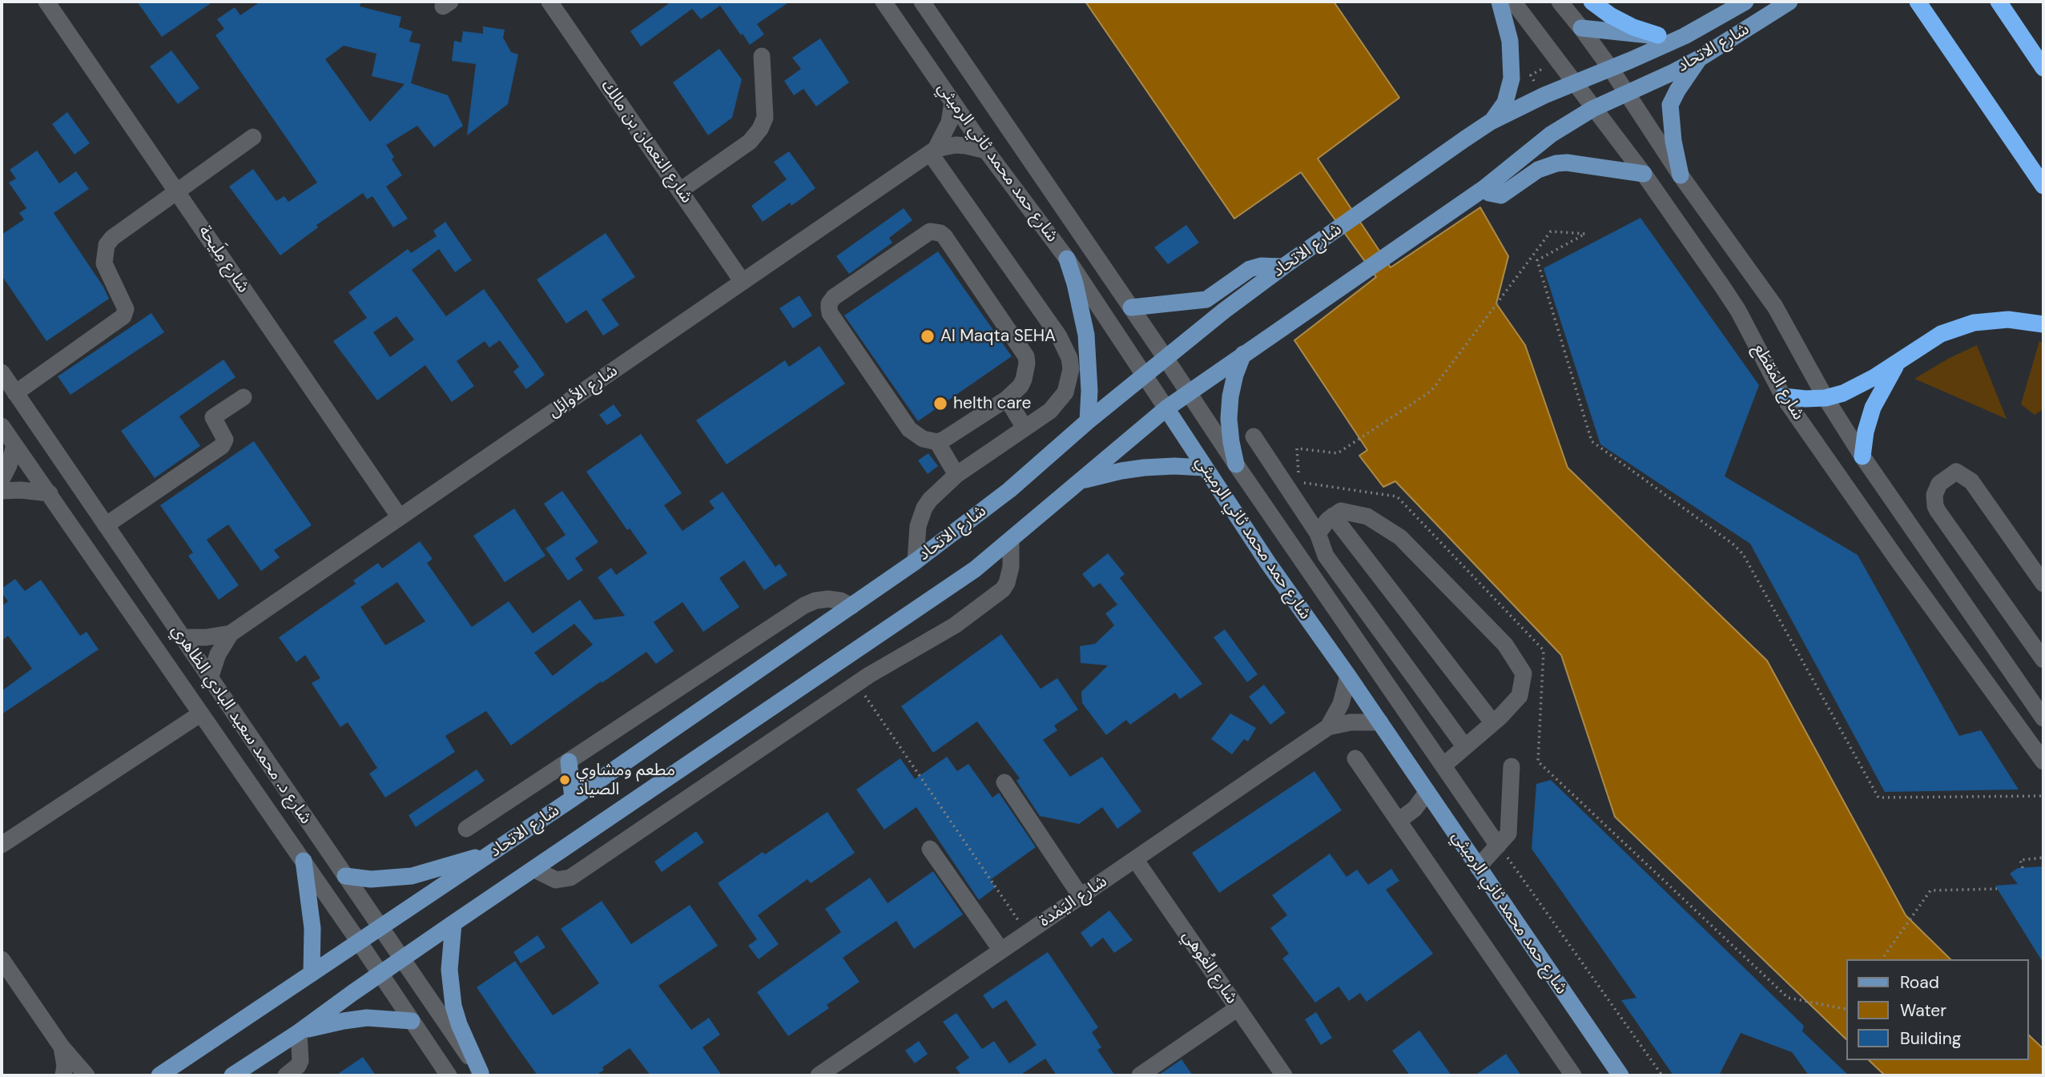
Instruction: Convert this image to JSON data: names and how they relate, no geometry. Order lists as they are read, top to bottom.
{
  "streets": {
    "main road": ["شارع الاتحاد", "شارع حمد محمد ثاني الرميثي"],
    "street": [
      "شارع النعمان بن مالك",
      "شارع مِلَيحة",
      "شارع المَقطَع",
      "شارع الأوائِل",
      "شارع د. محمد سعيد البادي الظاهري",
      "شارع اليَمْدة",
      "شارع الغُوهي"
    ]
  },
  "crossings": [
    ["شارع الاتحاد", "شارع حمد محمد ثاني الرميثي"],
    ["شارع الاتحاد", "شارع المَقطَع"],
    ["شارع الاتحاد", "شارع د. محمد سعيد البادي الظاهري"],
    ["شارع النعمان بن مالك", "شارع الأوائِل"],
    ["شارع حمد محمد ثاني الرميثي", "شارع الأوائِل"],
    ["شارع حمد محمد ثاني الرميثي", "شارع اليَمْدة"],
    ["شارع مِلَيحة", "شارع الأوائِل"],
    ["شارع الأوائِل", "شارع د. محمد سعيد البادي الظاهري"],
    ["شارع اليَمْدة", "شارع الغُوهي"]
  ],
  "places": ["Al Maqta SEHA", "helth care", "مطعم ومشاوي الصياد"],
  "legend": ["Road", "Water", "Building"]
}
